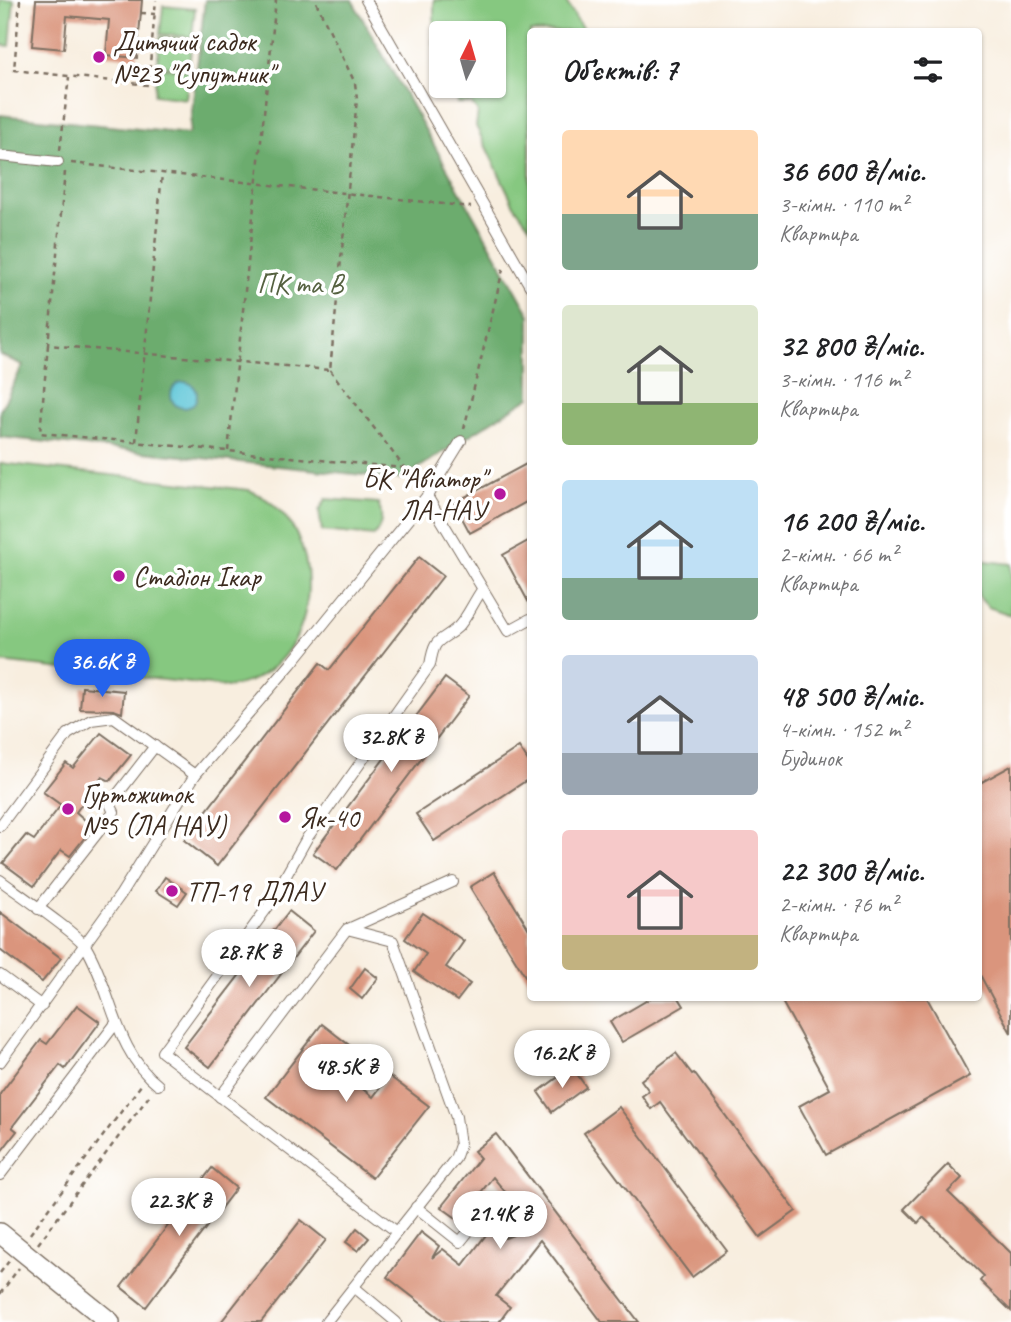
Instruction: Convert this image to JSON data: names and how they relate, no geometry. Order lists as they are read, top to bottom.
{
  "parks": ["ПК та В"],
  "places": [
    "Дитячий садок №23 \"Супутник\"",
    "БК \"Авіатор\" ЛА-НАУ",
    "Стадіон Ікар",
    "Гуртожиток №5 (ЛА НАУ)",
    "Як-40",
    "ТП-19 ДЛАУ"
  ],
  "north": "top",
  "page": {
    "heading": "Об’єктів: 7",
    "list": [
      {
        "name": "36 600 ₴/міс.",
        "note": "3-кімн. · 110 m² · Квартира"
      },
      {
        "name": "32 800 ₴/міс.",
        "note": "3-кімн. · 116 m² · Квартира"
      },
      {
        "name": "16 200 ₴/міс.",
        "note": "2-кімн. · 66 m² · Квартира"
      },
      {
        "name": "48 500 ₴/міс.",
        "note": "4-кімн. · 152 m² · Будинок"
      },
      {
        "name": "22 300 ₴/міс.",
        "note": "2-кімн. · 76 m² · Квартира"
      }
    ],
    "price": [
      "36.6K ₴",
      "32.8K ₴",
      "28.7K ₴",
      "16.2K ₴",
      "48.5K ₴",
      "22.3K ₴",
      "21.4K ₴"
    ]
  }
}
